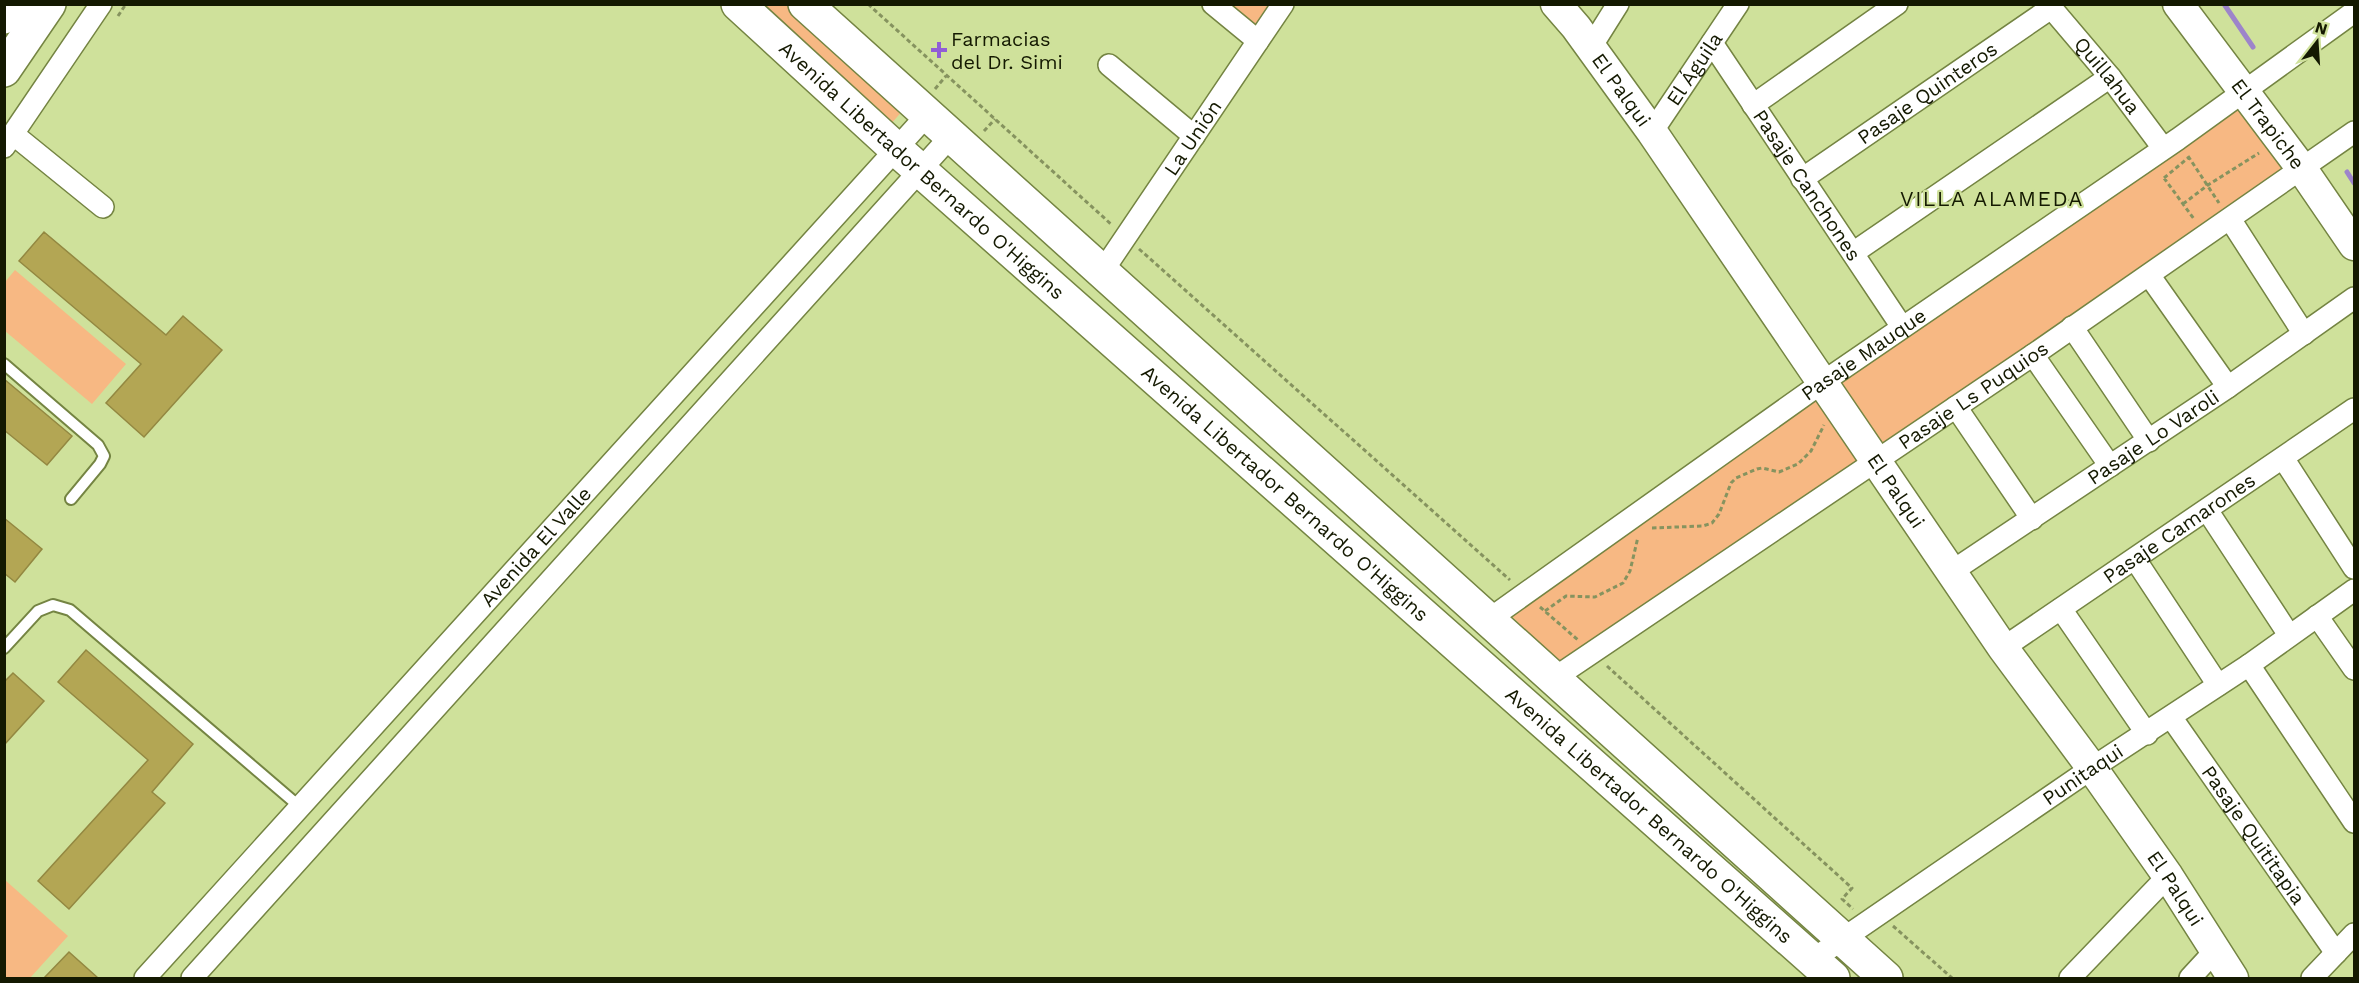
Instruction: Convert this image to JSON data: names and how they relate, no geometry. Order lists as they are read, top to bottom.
{
  "streets": {
    "main road": ["Avenida Libertador Bernardo O'Higgins"],
    "street": [
      "El Águila",
      "Quillahua",
      "El Palqui",
      "Pasaje Quinteros",
      "El Trapiche",
      "La Unión",
      "Pasaje Canchones",
      "Pasaje Mauque",
      "Pasaje Ls Puquios",
      "Pasaje Lo Varoli",
      "Pasaje Camarones",
      "Avenida El Valle",
      "Punitaqui",
      "Pasaje Quititapia"
    ]
  },
  "crossings": [
    ["El Águila", "El Palqui"],
    ["El Águila", "Pasaje Canchones"],
    ["Quillahua", "Pasaje Quinteros"],
    ["Quillahua", "Pasaje Mauque"],
    ["El Palqui", "Pasaje Mauque"],
    ["El Palqui", "Pasaje Ls Puquios"],
    ["El Palqui", "Pasaje Lo Varoli"],
    ["El Palqui", "Pasaje Camarones"],
    ["El Palqui", "Punitaqui"],
    ["Pasaje Quinteros", "Pasaje Canchones"],
    ["El Trapiche", "Pasaje Mauque"],
    ["El Trapiche", "Pasaje Ls Puquios"],
    ["La Unión", "Avenida Libertador Bernardo O'Higgins"],
    ["Avenida Libertador Bernardo O'Higgins", "Pasaje Mauque"],
    ["Avenida Libertador Bernardo O'Higgins", "Pasaje Ls Puquios"],
    ["Avenida Libertador Bernardo O'Higgins", "Avenida El Valle"],
    ["Avenida Libertador Bernardo O'Higgins", "Punitaqui"],
    ["Pasaje Canchones", "Pasaje Mauque"],
    ["Punitaqui", "Pasaje Quititapia"]
  ],
  "districts": ["VILLA ALAMEDA"],
  "places": {
    "health": ["Farmacias del Dr. Simi"]
  },
  "north": "top"
}
